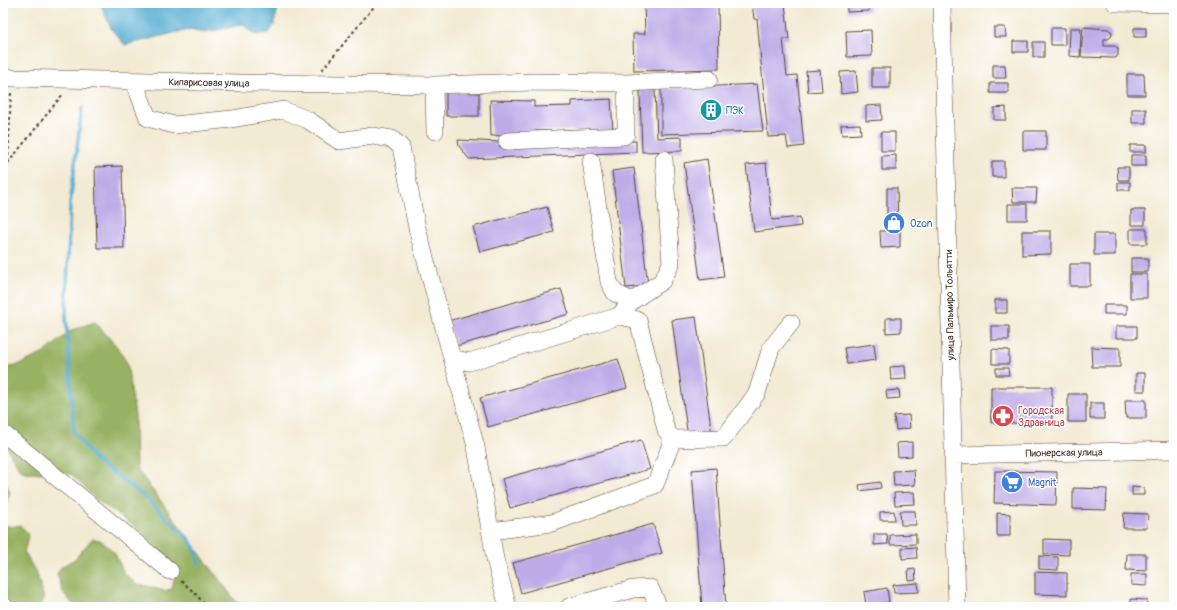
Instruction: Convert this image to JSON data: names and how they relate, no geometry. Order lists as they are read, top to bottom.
{
  "streets": {
    "street": ["Кипарисовая улица", "улица Пальмиро Тольятти", "Пионерская улица"]
  },
  "crossings": [
    ["улица Пальмиро Тольятти", "Пионерская улица"]
  ],
  "places": {
    "building": ["ПЭК"],
    "shop": ["Ozon"],
    "pharmacy": ["Городская Здравница"],
    "supermarket": ["Magnit"]
  }
}
